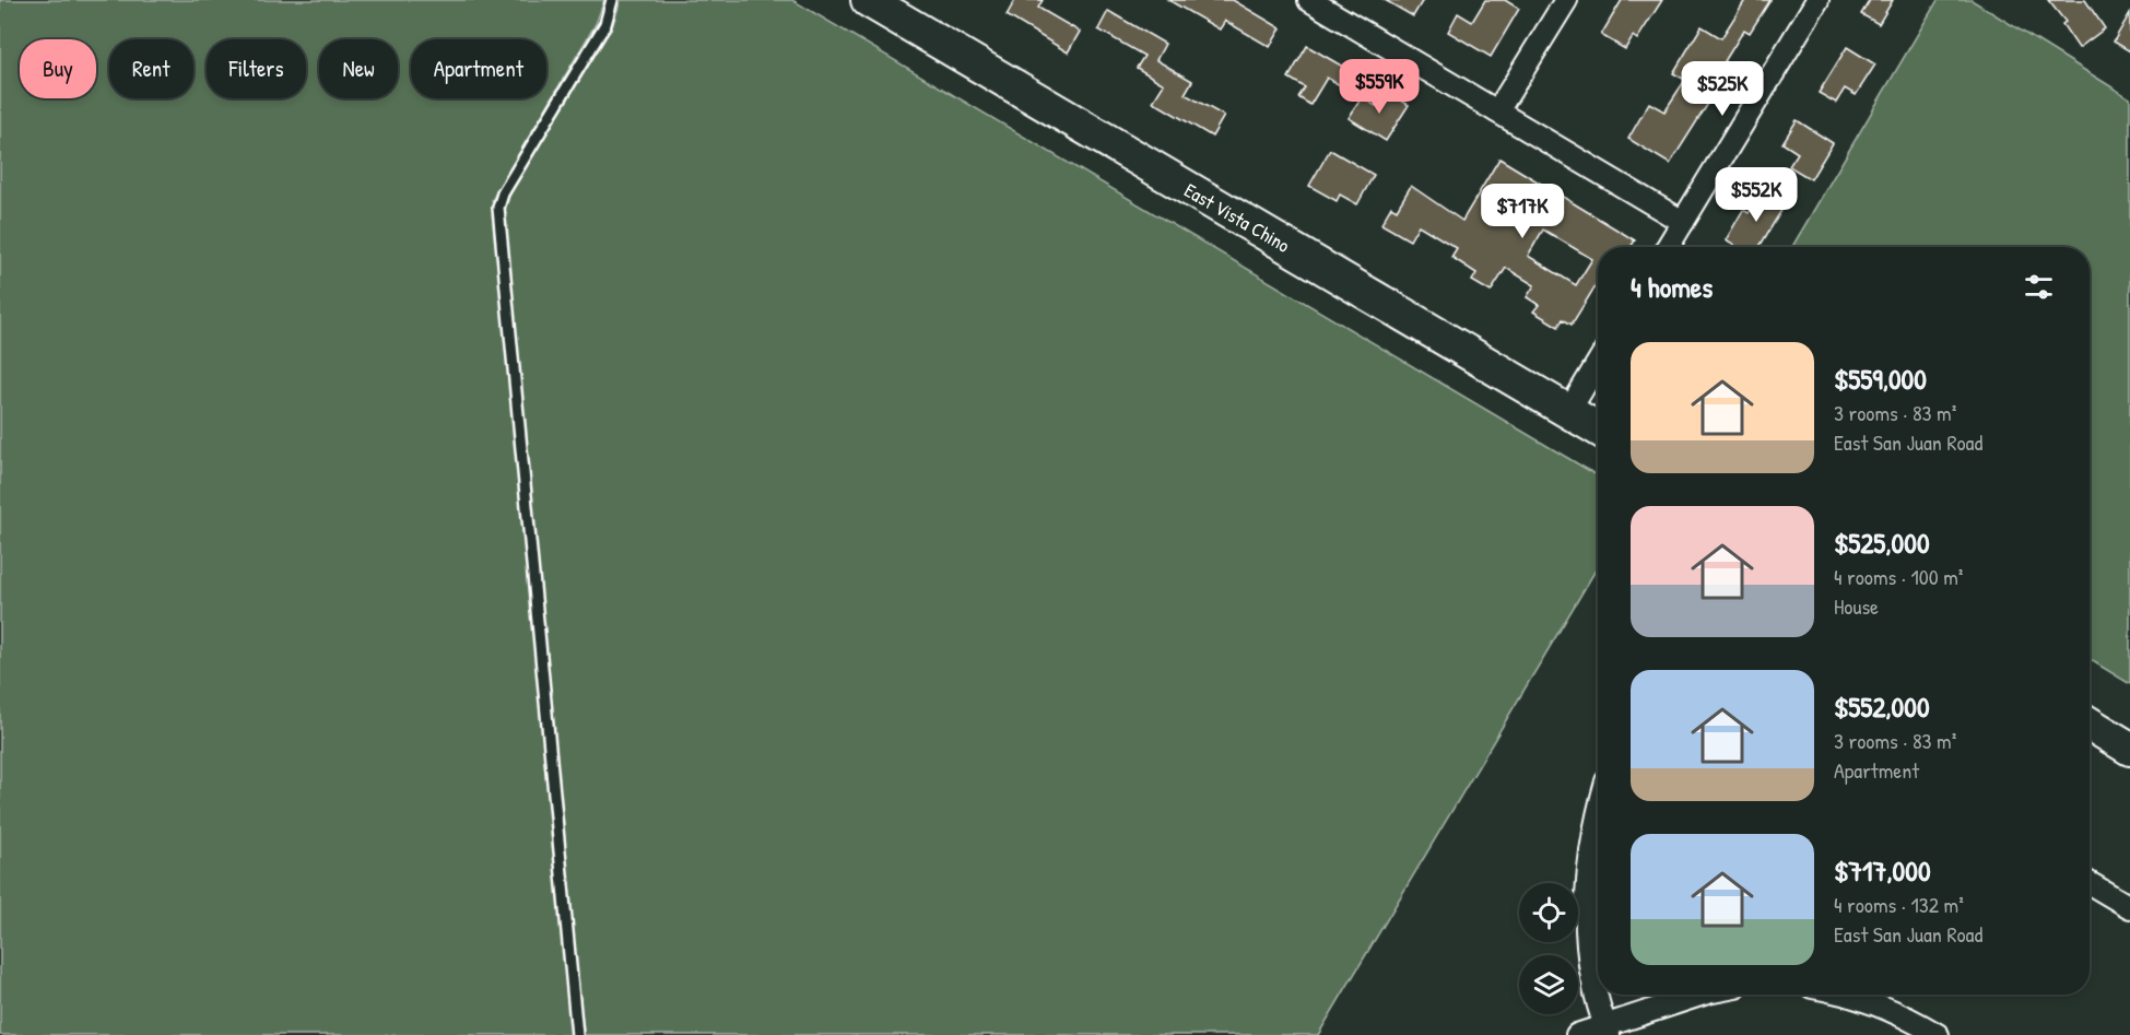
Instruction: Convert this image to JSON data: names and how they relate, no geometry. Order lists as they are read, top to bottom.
{
  "streets": {
    "main road": ["East Vista Chino"]
  },
  "page": {
    "chip": [
      "Buy",
      "Rent",
      "Filters",
      "New",
      "Apartment"
    ],
    "price": [
      "$559K",
      "$525K",
      "$552K",
      "$717K"
    ],
    "heading": "4 homes",
    "list": [
      {
        "name": "$559,000",
        "note": "3 rooms · 83 m² · East San Juan Road"
      },
      {
        "name": "$525,000",
        "note": "4 rooms · 100 m² · House"
      },
      {
        "name": "$552,000",
        "note": "3 rooms · 83 m² · Apartment"
      },
      {
        "name": "$717,000",
        "note": "4 rooms · 132 m² · East San Juan Road"
      }
    ]
  }
}
